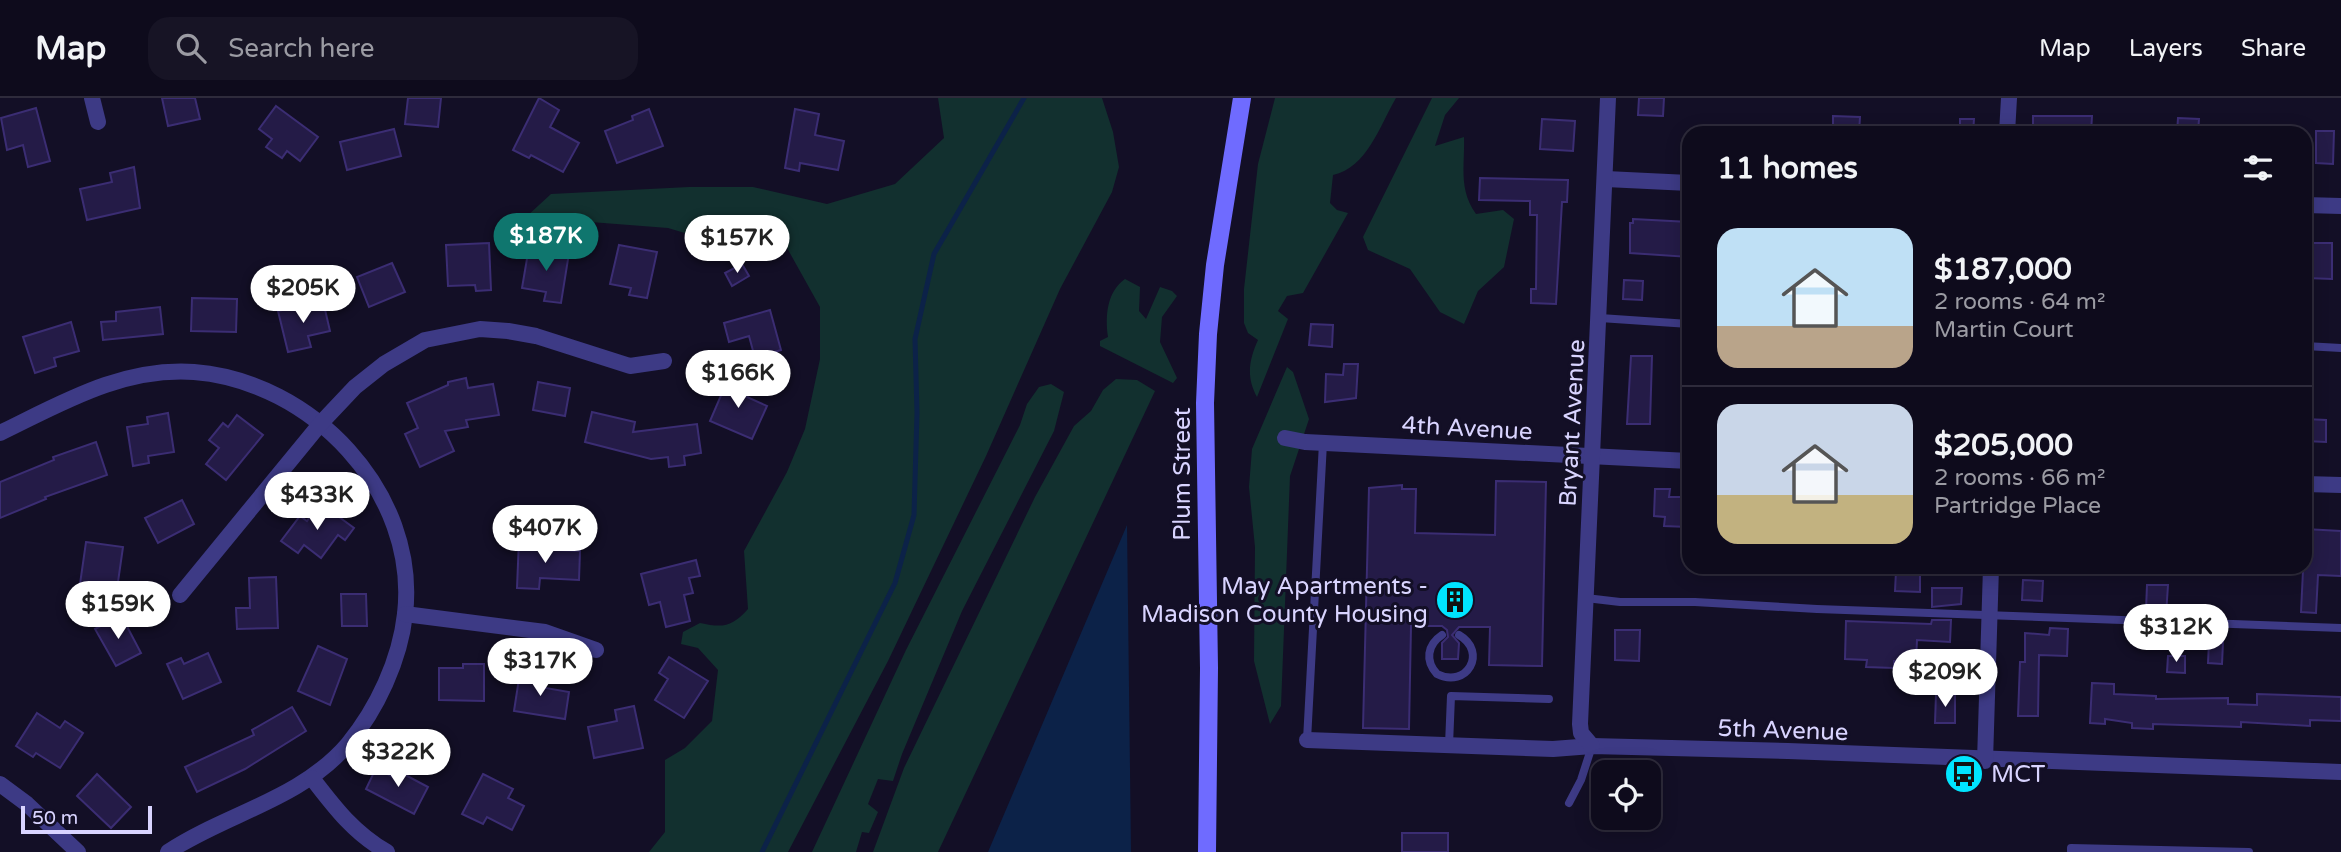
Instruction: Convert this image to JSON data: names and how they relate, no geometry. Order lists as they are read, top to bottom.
{
  "streets": {
    "main road": ["Plum Street"],
    "street": ["Bryant Avenue", "4th Avenue", "5th Avenue"]
  },
  "crossings": [
    ["Bryant Avenue", "4th Avenue"],
    ["Bryant Avenue", "5th Avenue"]
  ],
  "places": {
    "building": ["May Apartments - Madison County Housing"],
    "bus stop": ["MCT"]
  },
  "scale_bar": "50 m",
  "page": {
    "header": "Map",
    "search": "Search here",
    "nav": ["Map", "Layers", "Share"],
    "heading": "11 homes",
    "list": [
      {
        "name": "$187,000",
        "note": "2 rooms · 64 m² · Martin Court"
      },
      {
        "name": "$205,000",
        "note": "2 rooms · 66 m² · Partridge Place"
      }
    ],
    "price": [
      "$187K",
      "$157K",
      "$205K",
      "$166K",
      "$433K",
      "$407K",
      "$159K",
      "$312K",
      "$317K",
      "$209K",
      "$322K"
    ],
    "scale": "50 m"
  }
}
